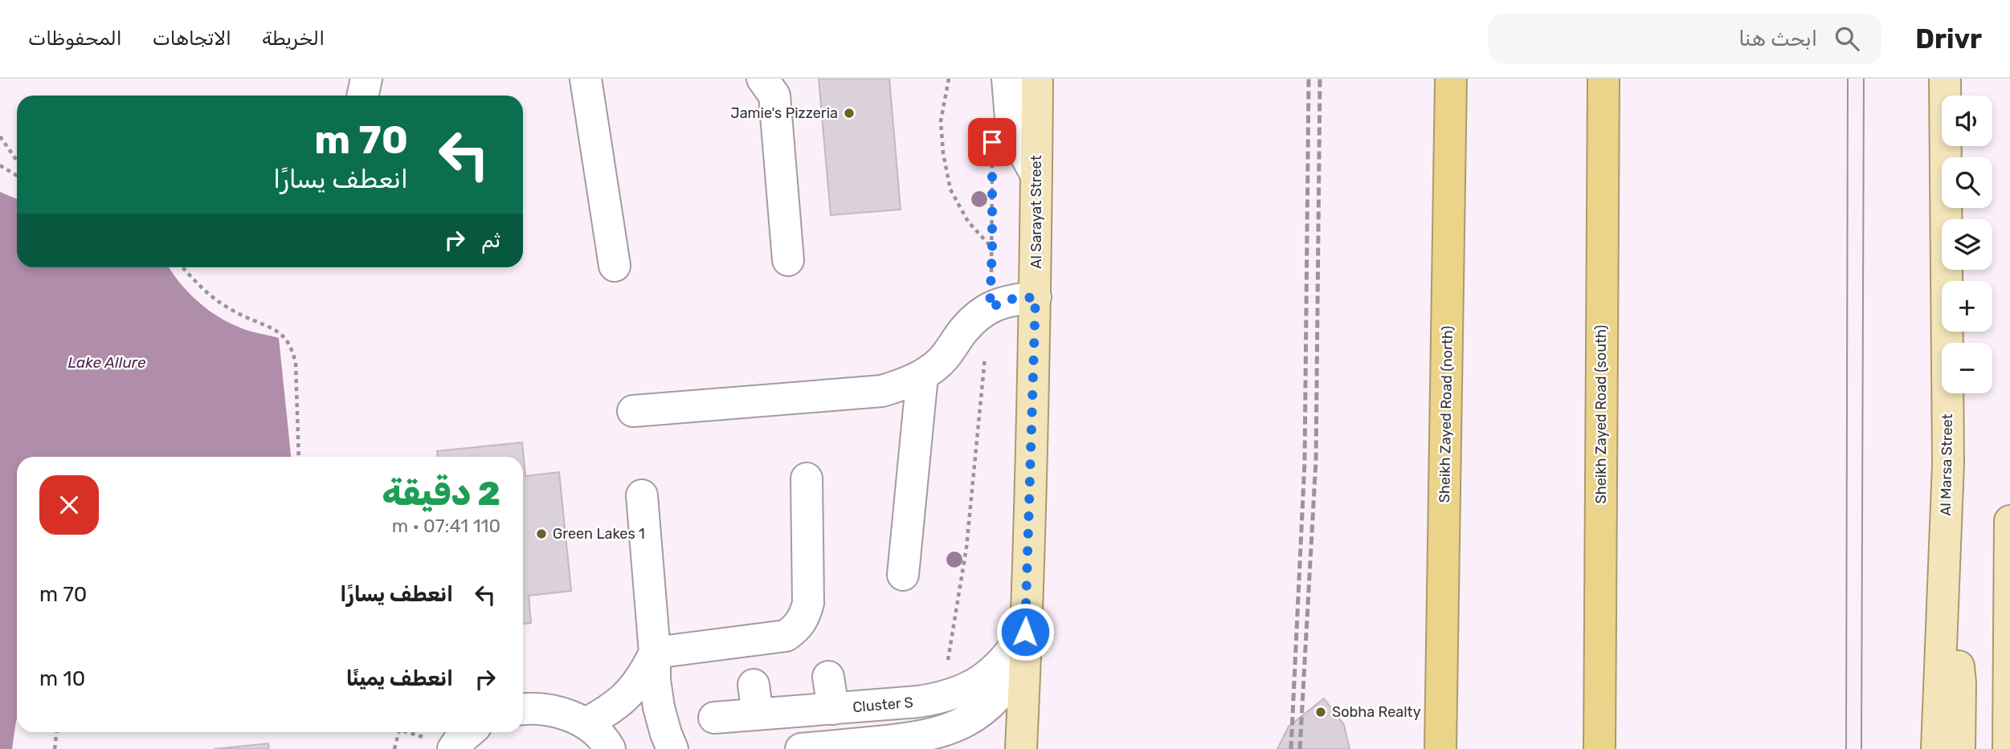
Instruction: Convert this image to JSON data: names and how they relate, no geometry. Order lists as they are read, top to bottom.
{
  "streets": {
    "highway": ["Sheikh Zayed Road (north)", "Sheikh Zayed Road (south)"],
    "main road": ["Al Sarayat Street", "Al Marsa Street"],
    "lane": ["Cluster S"]
  },
  "crossings": [
    ["Al Sarayat Street", "Cluster S"]
  ],
  "water": ["Lake Allure"],
  "places": ["Jamie's Pizzeria", "Green Lakes 1", "Sobha Realty"],
  "page": {
    "header": "Drivr",
    "search": "ابحث هنا",
    "nav": ["الخريطة", "الاتجاهات", "المحفوظات"],
    "map_buttons": ["+", "−"],
    "turn": ["70 m", "انعطف يسارًا"],
    "then": "ثم",
    "heading": ["2 دقيقة", "110 m · 07:41"],
    "list": [
      {
        "name": "انعطف يسارًا",
        "value": "70 m"
      },
      {
        "name": "انعطف يمينًا",
        "value": "10 m"
      }
    ]
  }
}
